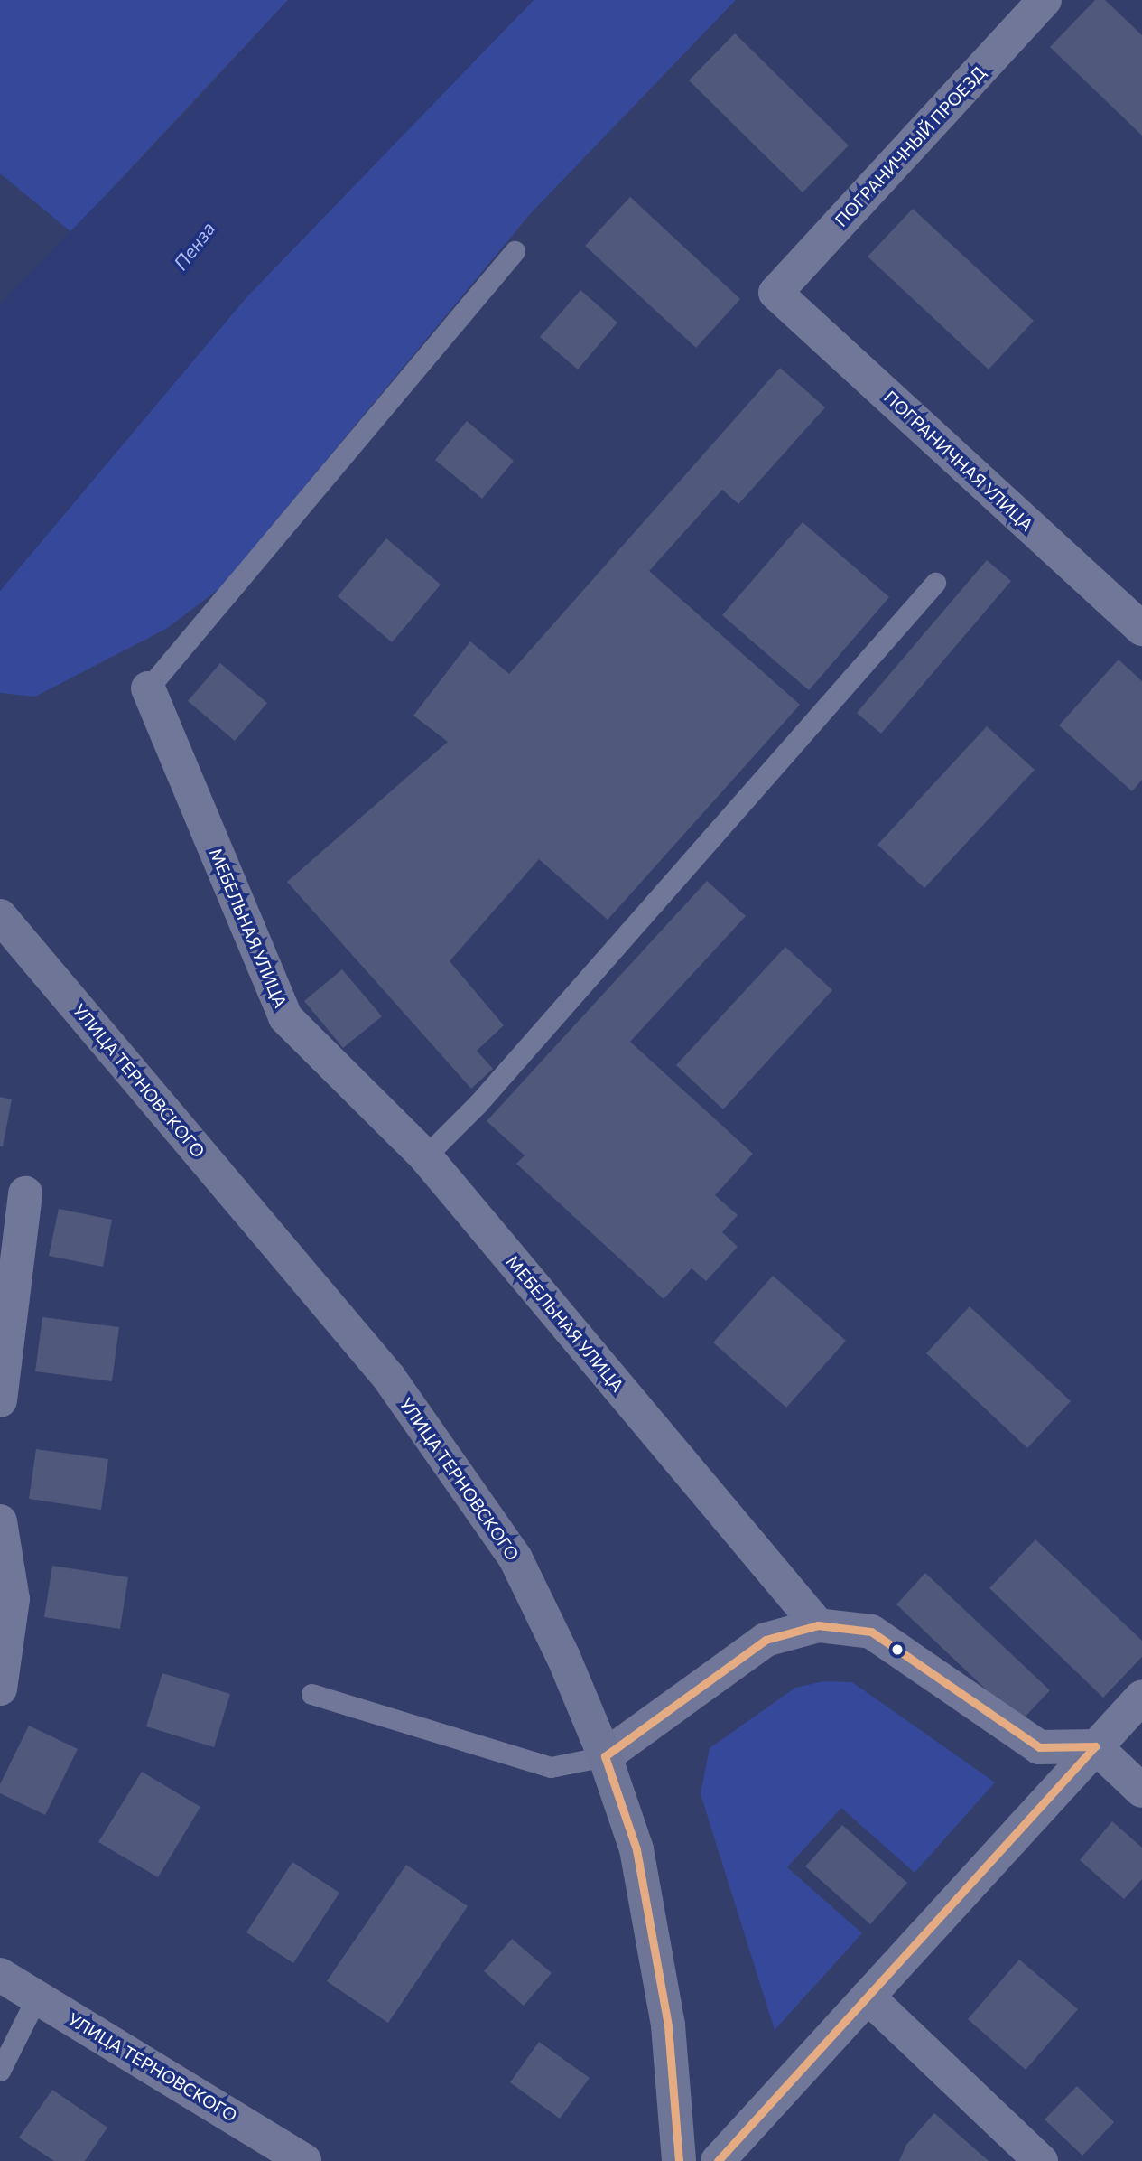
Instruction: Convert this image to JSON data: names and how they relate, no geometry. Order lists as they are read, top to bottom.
{
  "streets": {
    "main road": ["УЛИЦА ТЕРНОВСКОГО"],
    "street": ["ПОГРАНИЧНЫЙ ПРОЕЗД", "ПОГРАНИЧНАЯ УЛИЦА", "МЕБЕЛЬНАЯ УЛИЦА"]
  },
  "crossings": [
    ["ПОГРАНИЧНЫЙ ПРОЕЗД", "ПОГРАНИЧНАЯ УЛИЦА"]
  ],
  "water": ["Пенза"]
}
